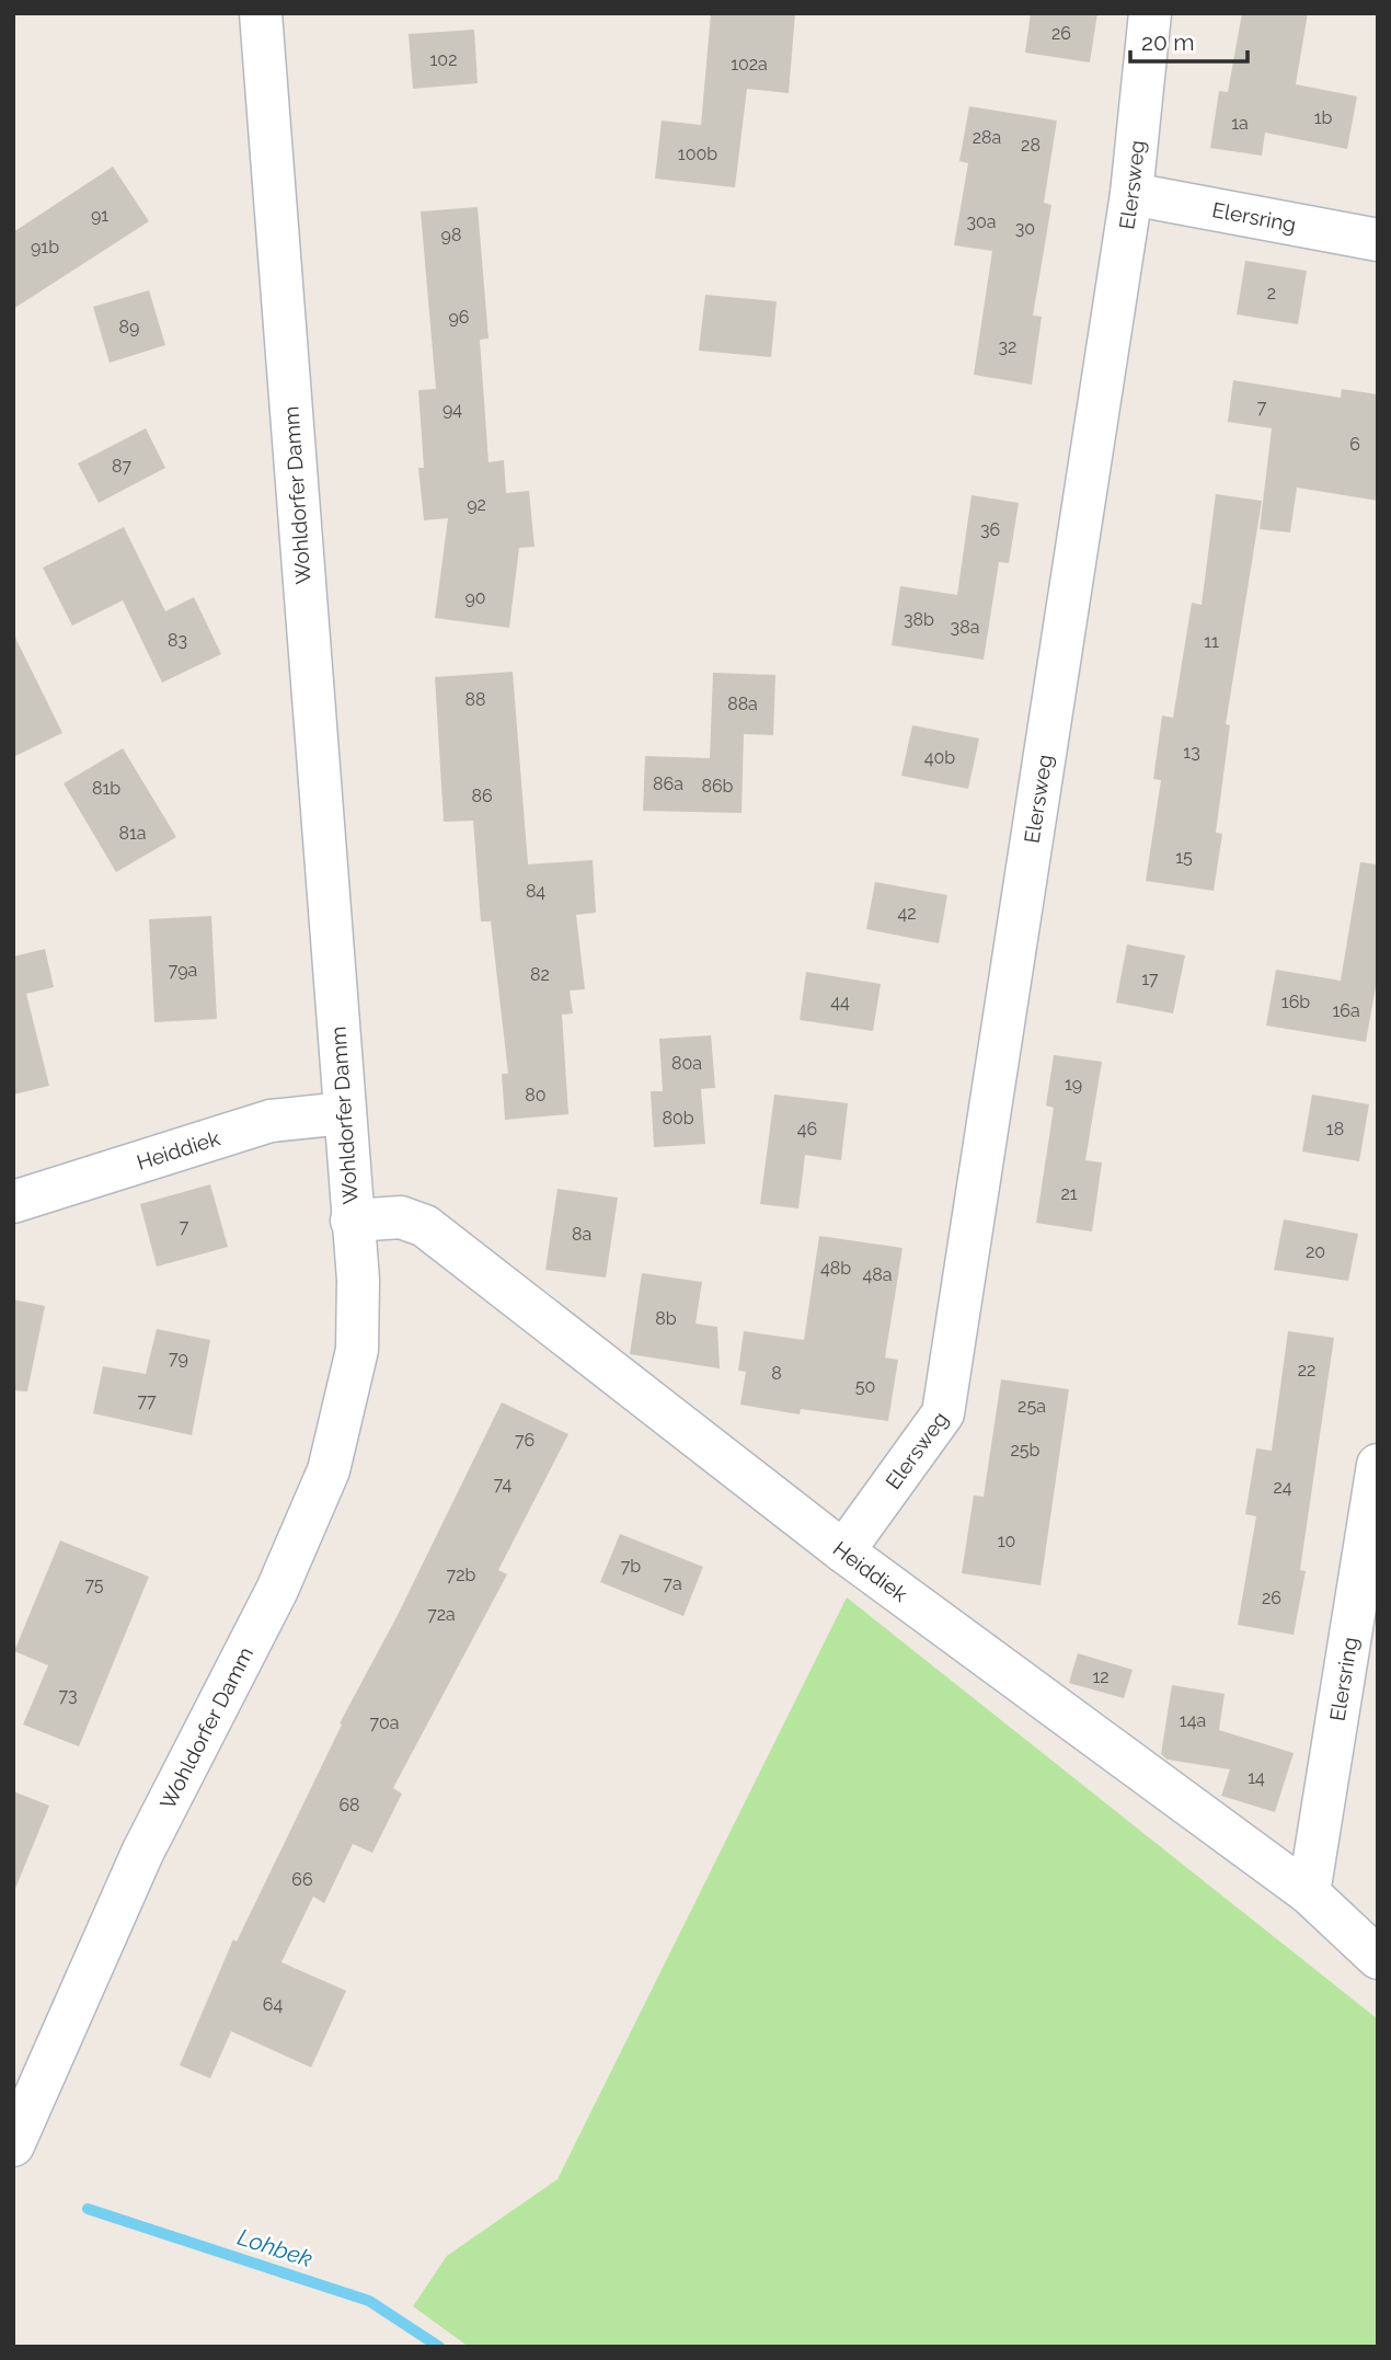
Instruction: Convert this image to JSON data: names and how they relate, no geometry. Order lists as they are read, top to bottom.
{
  "streets": {
    "street": [
      "Elersweg",
      "Elersring",
      "Wohldorfer Damm",
      "Heiddiek"
    ]
  },
  "crossings": [
    ["Elersweg", "Elersring"],
    ["Elersweg", "Heiddiek"],
    ["Elersring", "Heiddiek"],
    ["Wohldorfer Damm", "Heiddiek"]
  ],
  "water": ["Lohbek"],
  "house_numbers": [
    "26",
    "102",
    "102a",
    "1b",
    "1a",
    "28a",
    "28",
    "100b",
    "91",
    "30a",
    "30",
    "98",
    "91b",
    "2",
    "96",
    "89",
    "32",
    "7",
    "94",
    "6",
    "87",
    "92",
    "36",
    "90",
    "38b",
    "38a",
    "83",
    "11",
    "88",
    "88a",
    "13",
    "40b",
    "86a",
    "86b",
    "81b",
    "86",
    "81a",
    "15",
    "84",
    "42",
    "79a",
    "82",
    "17",
    "44",
    "16b",
    "16a",
    "80a",
    "19",
    "80",
    "80b",
    "46",
    "18",
    "21",
    "7",
    "8a",
    "20",
    "48b",
    "48a",
    "8b",
    "79",
    "22",
    "8",
    "50",
    "77",
    "25a",
    "76",
    "25b",
    "74",
    "24",
    "10",
    "7b",
    "72b",
    "7a",
    "75",
    "26",
    "72a",
    "12",
    "73",
    "14a",
    "70a",
    "14",
    "68",
    "66",
    "64"
  ],
  "scale_bar": "20 m"
}
